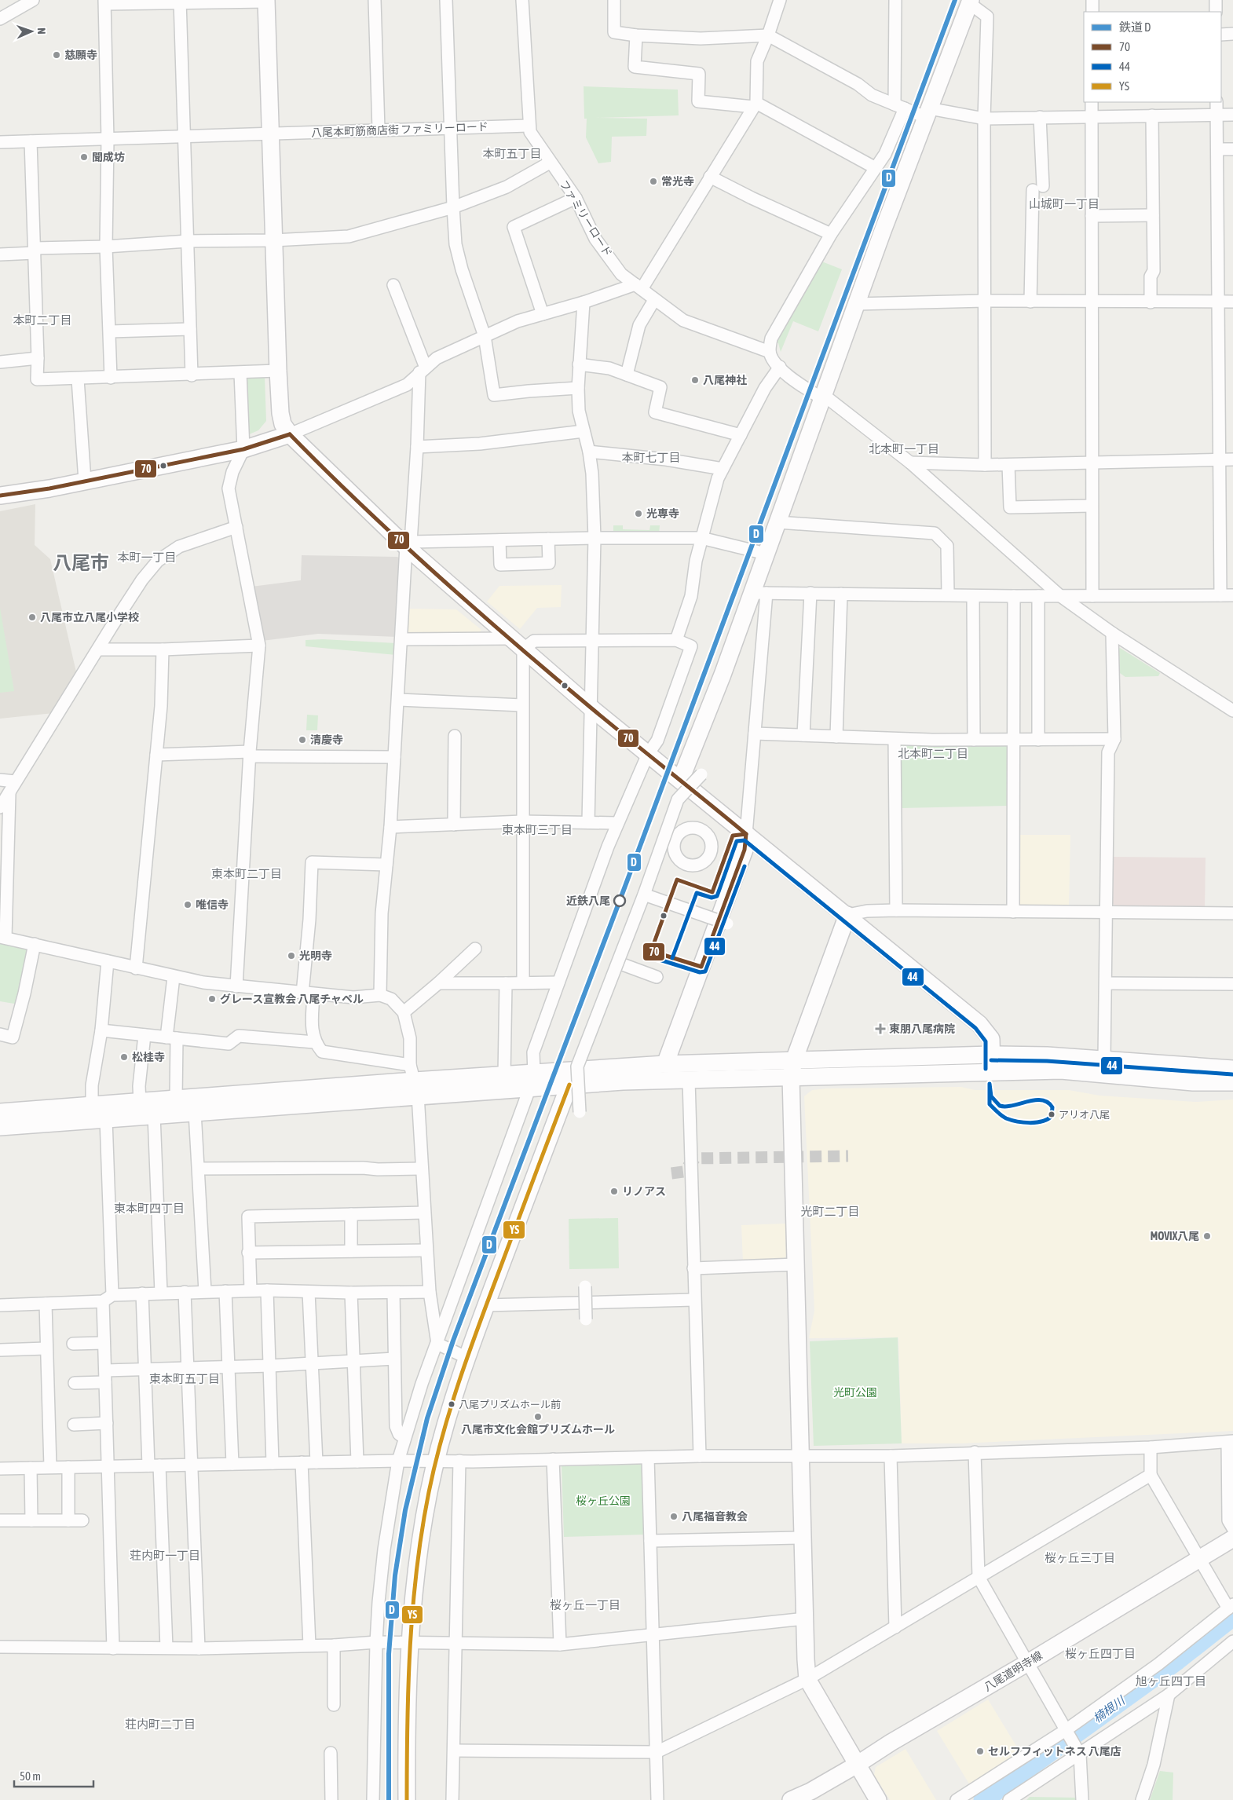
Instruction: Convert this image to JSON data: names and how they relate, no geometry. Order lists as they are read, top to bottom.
{
  "streets": {
    "street": ["八尾本町筋商店街 ファミリーロード", "ファミリーロード", "八尾道明寺線"]
  },
  "crossings": [
    ["八尾本町筋商店街 ファミリーロード", "ファミリーロード"]
  ],
  "districts": [
    "本町五丁目",
    "山城町一丁目",
    "本町二丁目",
    "北本町一丁目",
    "本町七丁目",
    "本町一丁目",
    "八尾市",
    "北本町二丁目",
    "東本町三丁目",
    "東本町二丁目",
    "東本町四丁目",
    "光町二丁目",
    "東本町五丁目",
    "荘内町一丁目",
    "桜ヶ丘三丁目",
    "桜ヶ丘一丁目",
    "桜ヶ丘四丁目",
    "旭ヶ丘四丁目",
    "荘内町二丁目"
  ],
  "water": ["楠根川"],
  "parks": ["光町公園", "桜ヶ丘公園"],
  "places": {
    "other": [
      "慈願寺",
      "聞成坊",
      "常光寺",
      "八尾神社",
      "光専寺",
      "八尾市立八尾小学校",
      "清慶寺",
      "近鉄八尾",
      "唯信寺",
      "光明寺",
      "グレース宣教会 八尾チャペル",
      "松桂寺",
      "アリオ八尾",
      "リノアス",
      "MOVIX八尾",
      "八尾プリズムホール前",
      "八尾市文化会館プリズムホール",
      "八尾福音教会",
      "セルフフィットネス 八尾店"
    ],
    "health": ["東朋八尾病院"]
  },
  "lines": [
    "rail line D",
    "transit line 70",
    "transit line 44",
    "transit line YS"
  ],
  "legend": [
    "鉄道 D",
    "70",
    "44",
    "YS"
  ],
  "scale_bar": "50 m",
  "north": "right"
}
